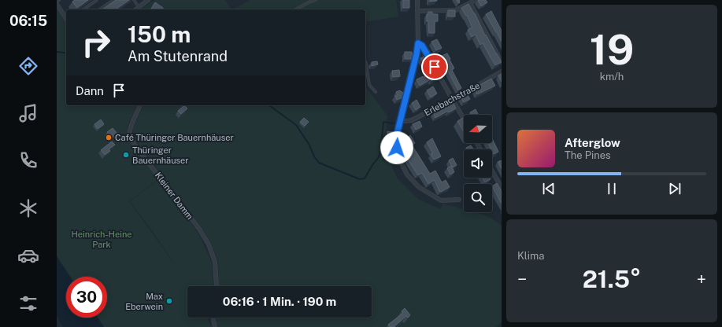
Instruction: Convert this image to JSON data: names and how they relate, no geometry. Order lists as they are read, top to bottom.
{
  "streets": {
    "street": ["Erlebachstraße", "Kleiner Damm"]
  },
  "parks": ["Heinrich-Heine Park"],
  "places": ["Café Thüringer Bauernhäuser", "Thüringer Bauernhäuser", "Max Eberwein"],
  "north": "left",
  "page": {
    "tabs": "06:15",
    "tile": [
      ["19", "km/h"],
      "Klima"
    ],
    "turn": ["150 m", "Am Stutenrand"],
    "then": "Dann",
    "song": ["Afterglow", "The Pines"],
    "heat": ["−", "21.5°", "+"],
    "limit": "30",
    "trip": "06:16 · 1 Min. · 190 m"
  }
}
